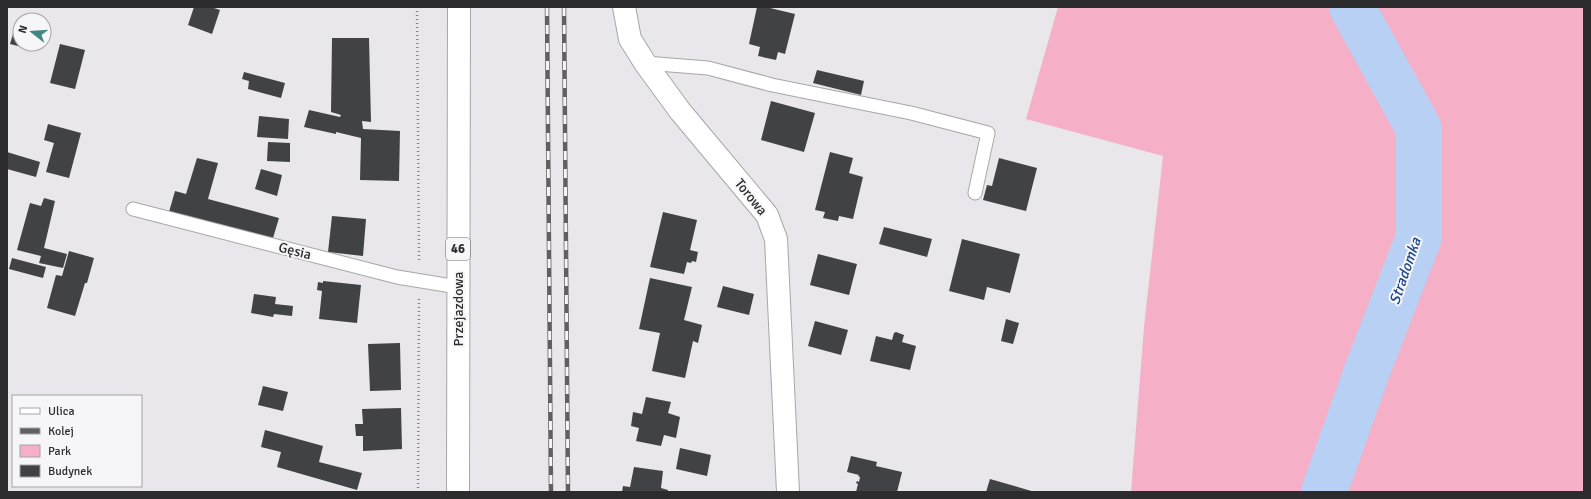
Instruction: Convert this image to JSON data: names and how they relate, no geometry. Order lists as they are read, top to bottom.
{
  "streets": {
    "street": ["Torowa", "46", "Przejazdowa"],
    "lane": ["Gęsia"]
  },
  "crossings": [
    ["Gęsia", "Przejazdowa"]
  ],
  "water": ["Stradomka"],
  "legend": [
    "Ulica",
    "Kolej",
    "Park",
    "Budynek"
  ],
  "north": "left"
}
